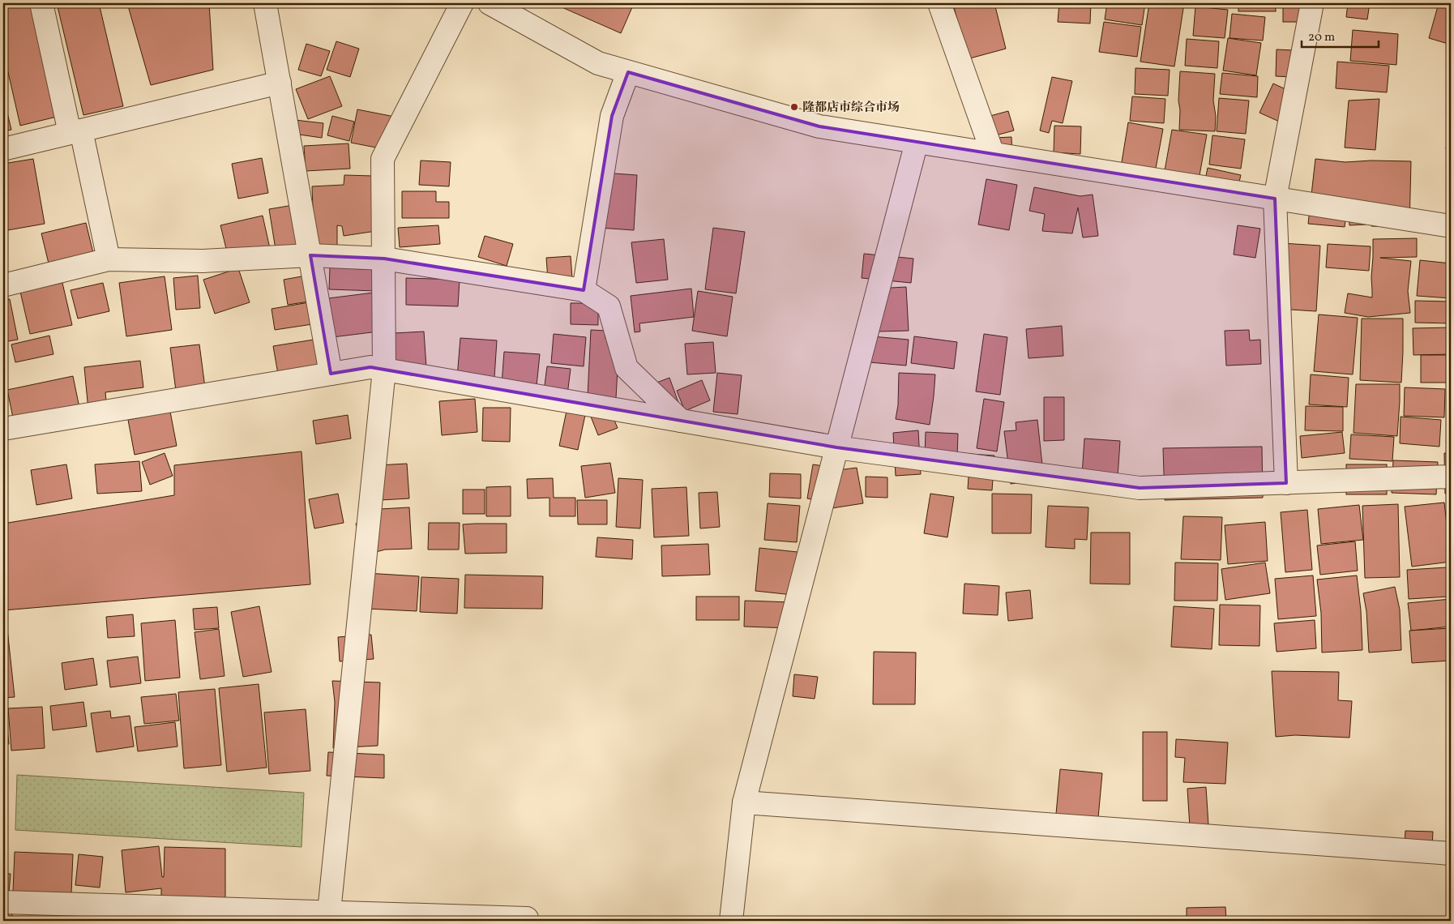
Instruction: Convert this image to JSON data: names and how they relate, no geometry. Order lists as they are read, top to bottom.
{
  "places": ["隆都店市综合市场"],
  "scale_bar": "20 m"
}
